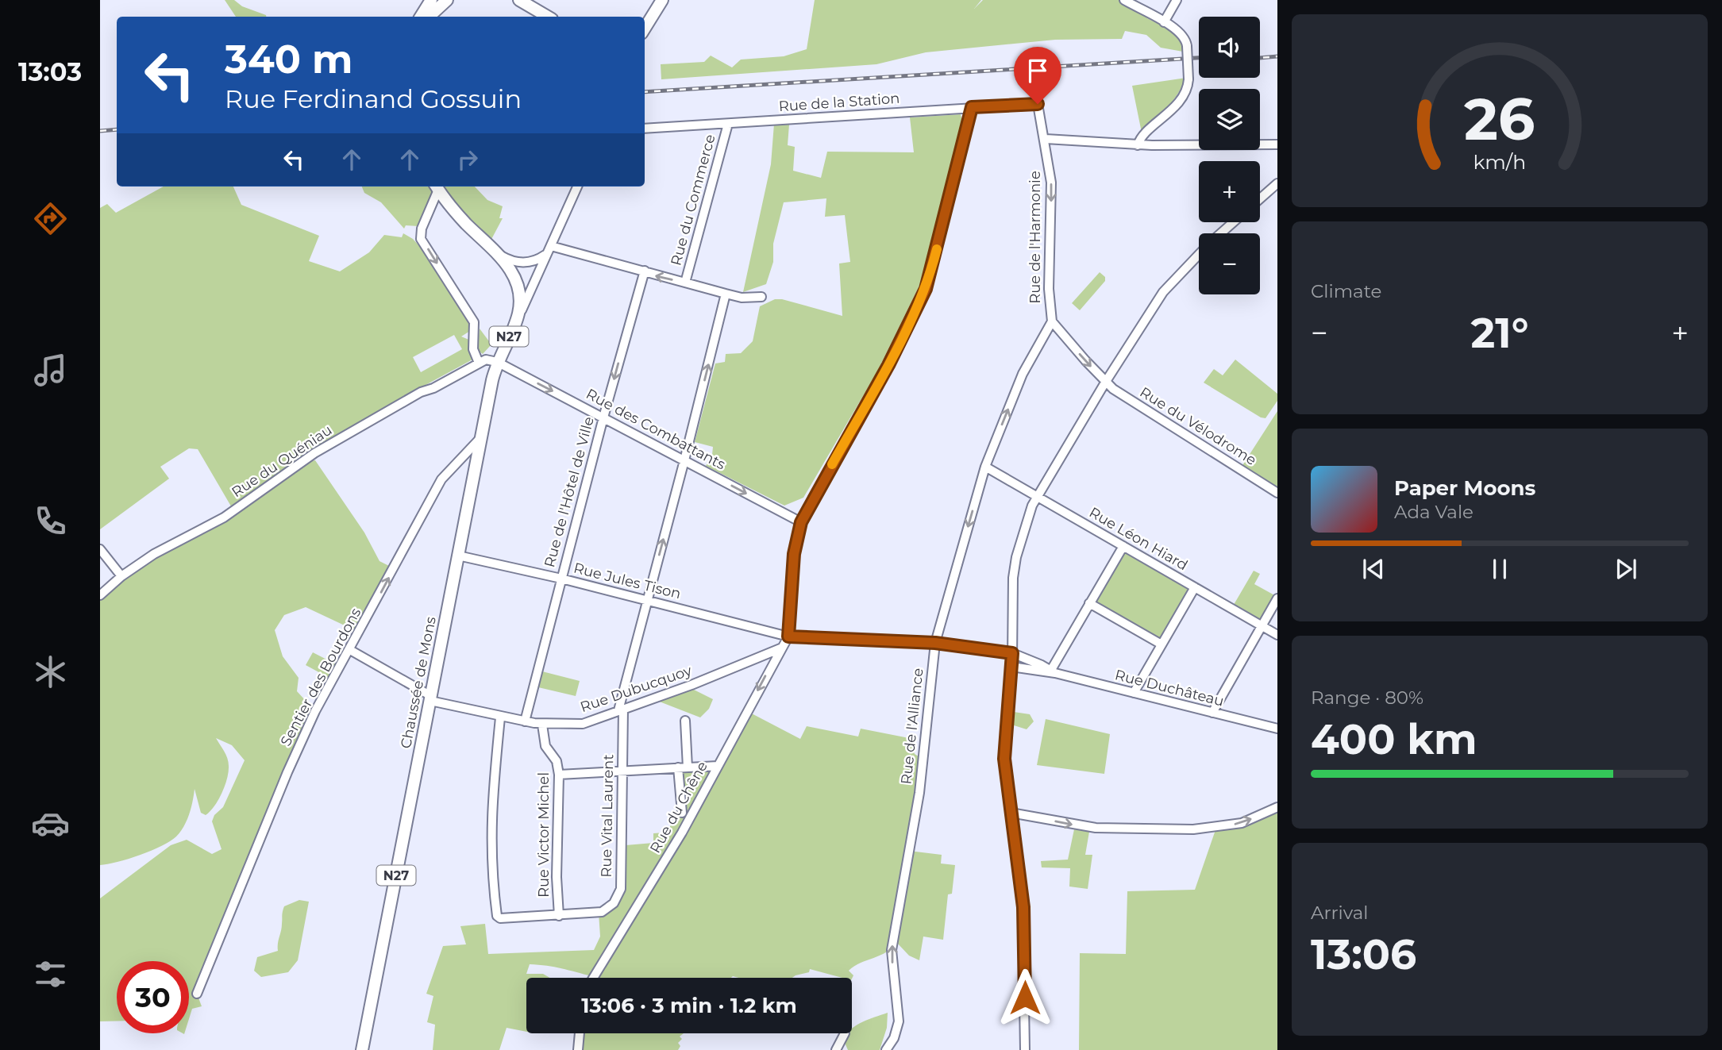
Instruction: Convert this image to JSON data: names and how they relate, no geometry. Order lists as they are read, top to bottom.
{
  "streets": {
    "main road": ["N27", "Chaussée de Mons"],
    "street": [
      "Rue de la Station",
      "Rue du Commerce",
      "Rue de l'Harmonie",
      "Rue du Vélodrome",
      "Rue des Combattants",
      "Rue du Quéniau",
      "Rue de l'Hôtel de Ville",
      "Rue Léon Hiard",
      "Rue Jules Tison",
      "Sentier des Bourdons",
      "Rue Duchâteau",
      "Rue Dubucquoy",
      "Rue de l'Alliance",
      "Rue du Chêne",
      "Rue Vital Laurent",
      "Rue Victor Michel"
    ]
  },
  "crossings": [
    ["Rue de la Station", "Rue du Commerce"],
    ["Rue de la Station", "Rue de l'Harmonie"],
    ["Rue de l'Harmonie", "Rue du Vélodrome"],
    ["Rue de l'Harmonie", "Rue de l'Alliance"],
    ["Rue des Combattants", "Rue du Quéniau"],
    ["Rue des Combattants", "Rue de l'Hôtel de Ville"],
    ["Rue des Combattants", "Chaussée de Mons"],
    ["Rue des Combattants", "Rue Vital Laurent"],
    ["Rue du Quéniau", "Chaussée de Mons"],
    ["Rue de l'Hôtel de Ville", "Rue Jules Tison"],
    ["Rue de l'Hôtel de Ville", "Rue Dubucquoy"],
    ["Rue Léon Hiard", "Rue de l'Alliance"],
    ["Rue Jules Tison", "Chaussée de Mons"],
    ["Rue Jules Tison", "Rue de l'Alliance"],
    ["Rue Jules Tison", "Rue du Chêne"],
    ["Rue Jules Tison", "Rue Vital Laurent"],
    ["Sentier des Bourdons", "Chaussée de Mons"],
    ["Sentier des Bourdons", "Rue Dubucquoy"],
    ["Chaussée de Mons", "Rue Dubucquoy"],
    ["Rue Dubucquoy", "Rue du Chêne"],
    ["Rue Dubucquoy", "Rue Vital Laurent"],
    ["Rue Dubucquoy", "Rue Victor Michel"],
    ["Rue Vital Laurent", "Rue Victor Michel"]
  ],
  "one_way": [
    "Rue de l'Harmonie",
    "Rue des Combattants",
    "Sentier des Bourdons",
    "Rue Vital Laurent"
  ],
  "page": {
    "tabs": "13:03",
    "map_buttons": ["+", "−"],
    "turn": ["340 m", "Rue Ferdinand Gossuin"],
    "tile": [
      "Climate",
      ["Range · 80%", "400 km"],
      ["Arrival", "13:06"]
    ],
    "heat": ["−", "21°", "+"],
    "song": ["Paper Moons", "Ada Vale"],
    "limit": "30",
    "trip": "13:06 · 3 min · 1.2 km",
    "gauge": ["26", "km/h"]
  }
}
